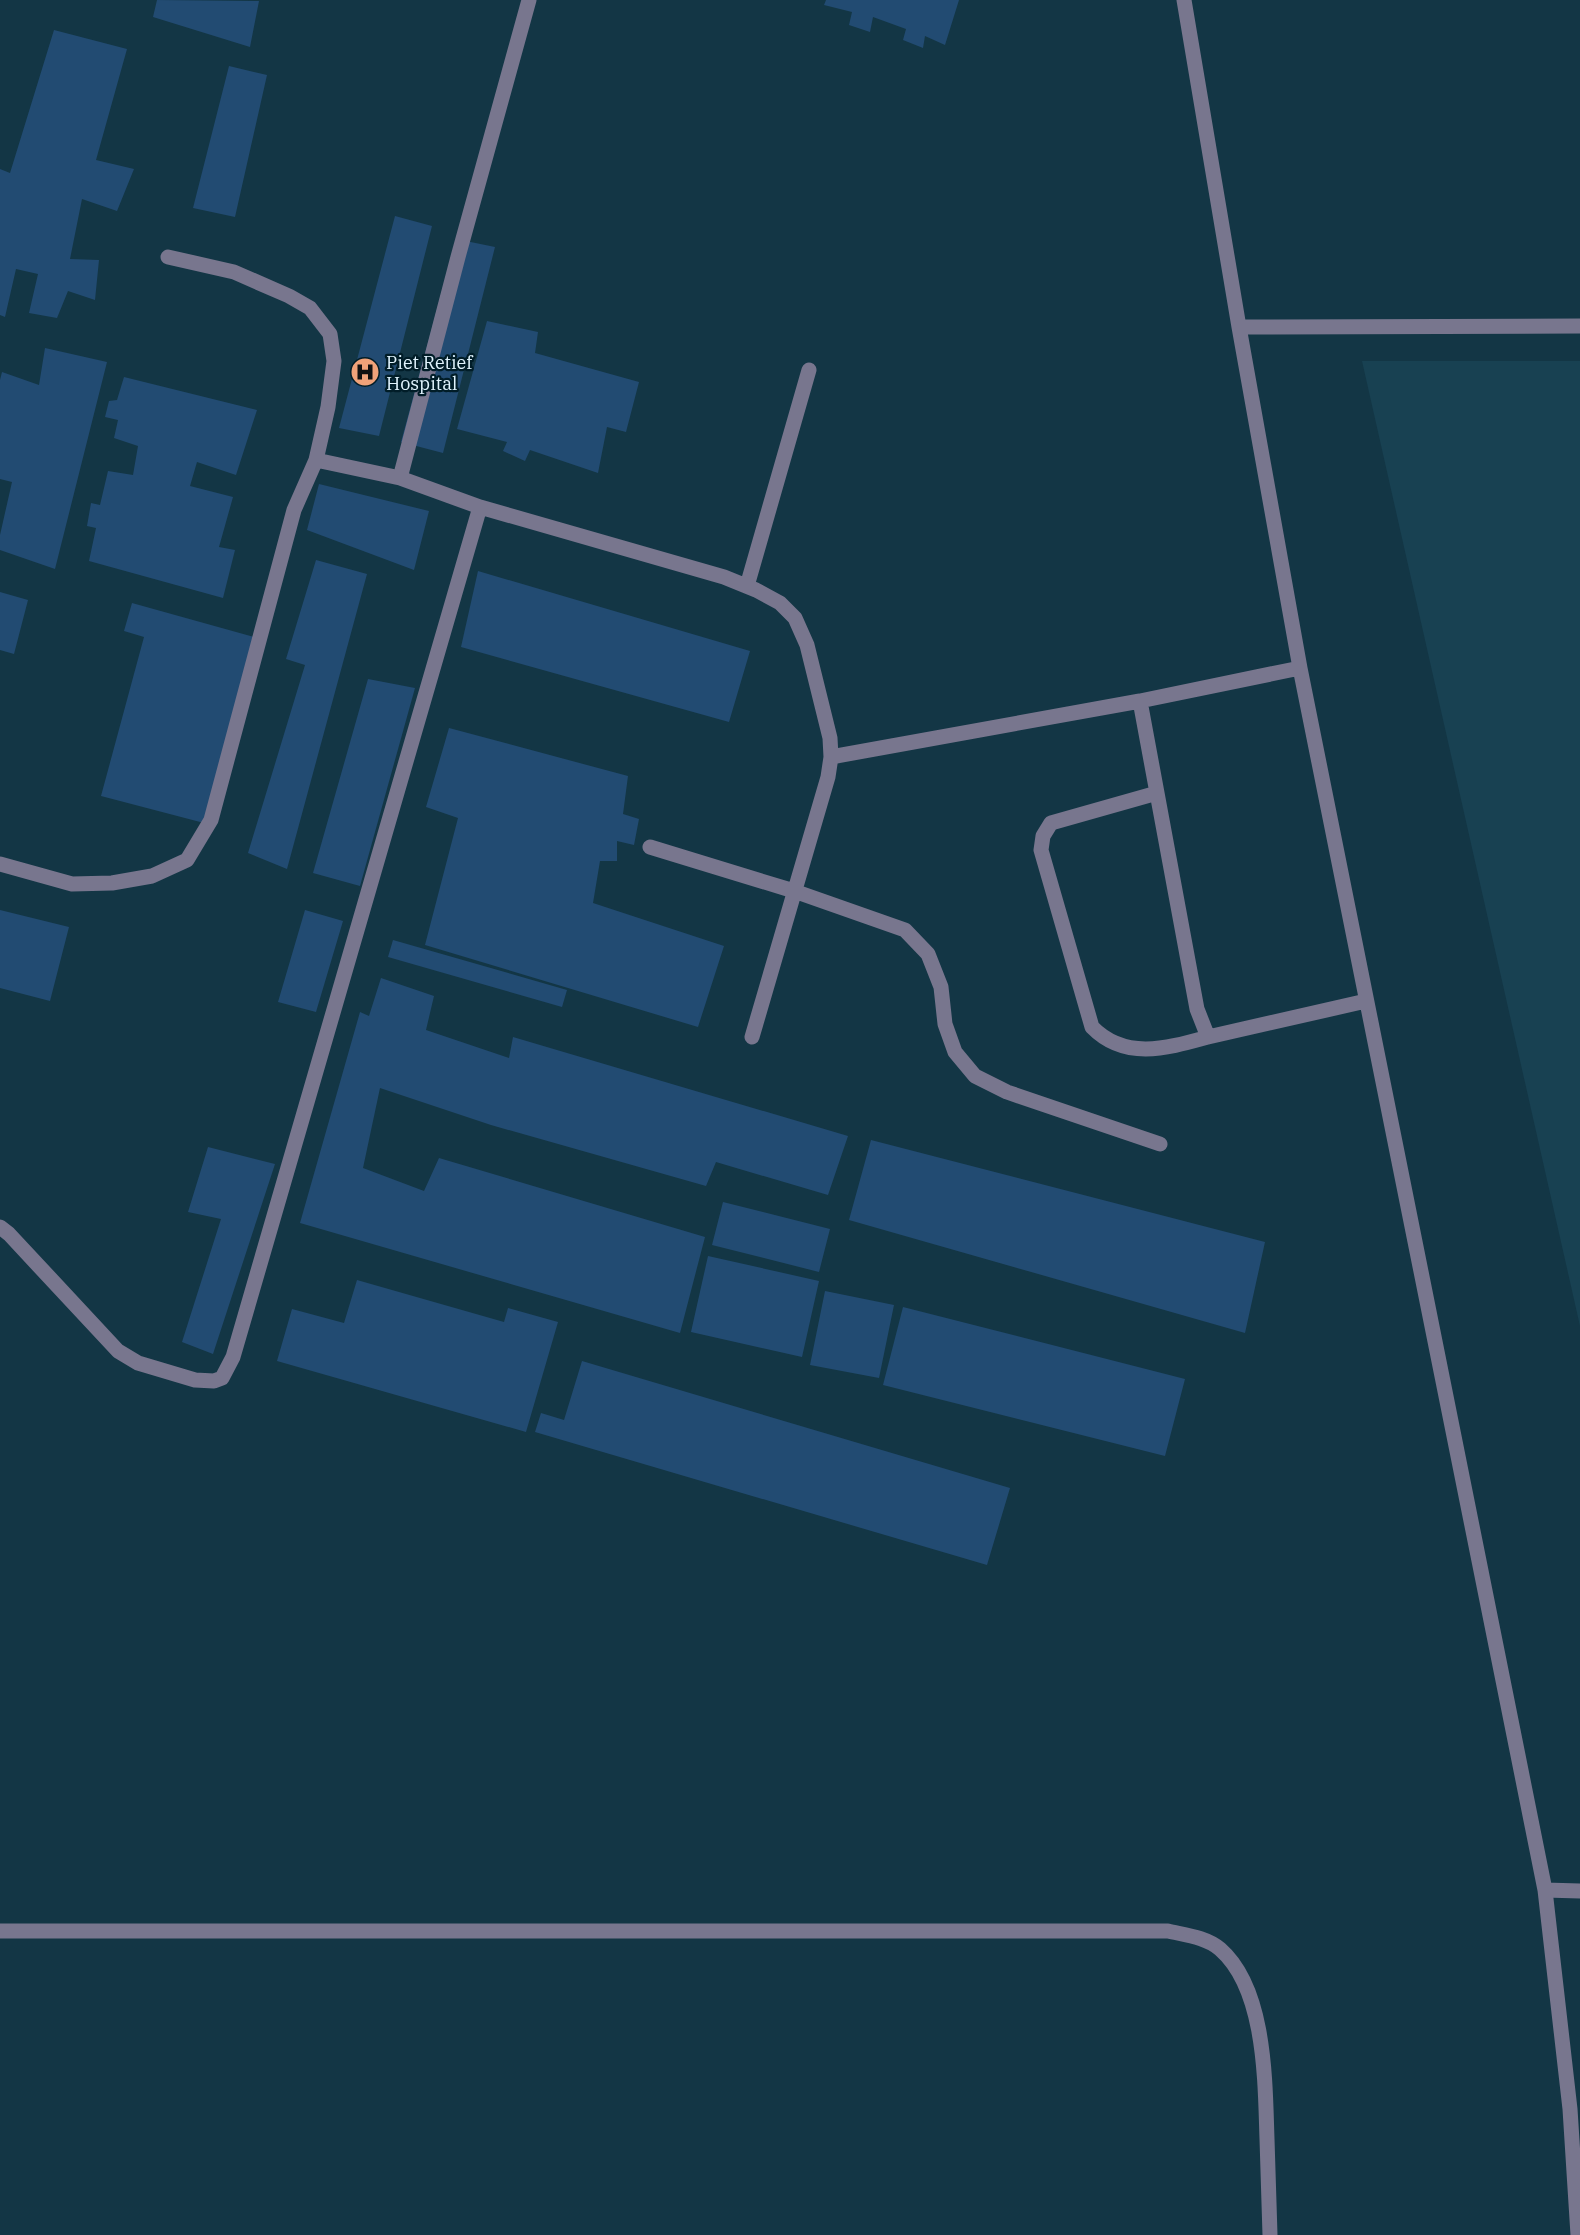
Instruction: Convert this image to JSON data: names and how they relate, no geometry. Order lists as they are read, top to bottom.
{
  "places": {
    "hospital": ["Piet Retief Hospital"]
  }
}
